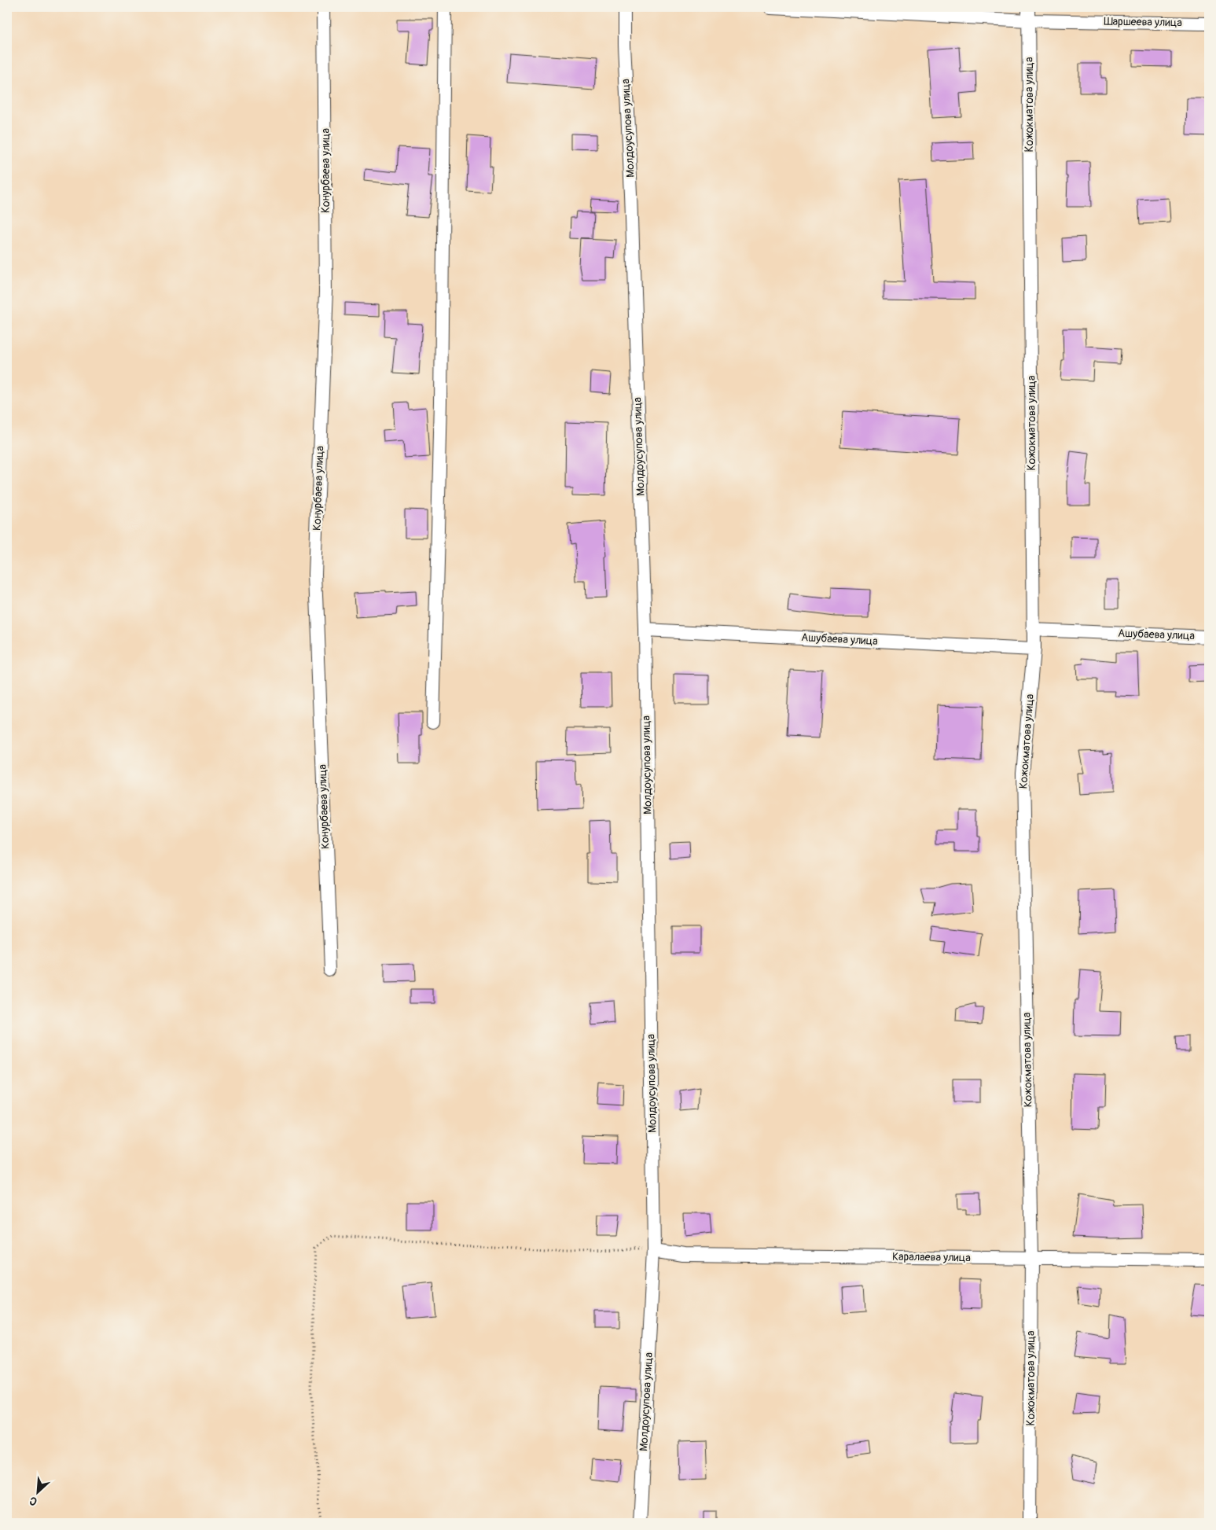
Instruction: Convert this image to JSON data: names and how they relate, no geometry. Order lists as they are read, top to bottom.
{
  "streets": {
    "street": [
      "Шаршеева улица",
      "Кожокматова улица",
      "Молдоусупова улица",
      "Конурбаева улица",
      "Ашубаева улица",
      "Каралаева улица"
    ]
  },
  "crossings": [
    ["Шаршеева улица", "Кожокматова улица"],
    ["Кожокматова улица", "Ашубаева улица"],
    ["Кожокматова улица", "Каралаева улица"],
    ["Молдоусупова улица", "Ашубаева улица"],
    ["Молдоусупова улица", "Каралаева улица"]
  ],
  "north": "bottom left"
}
